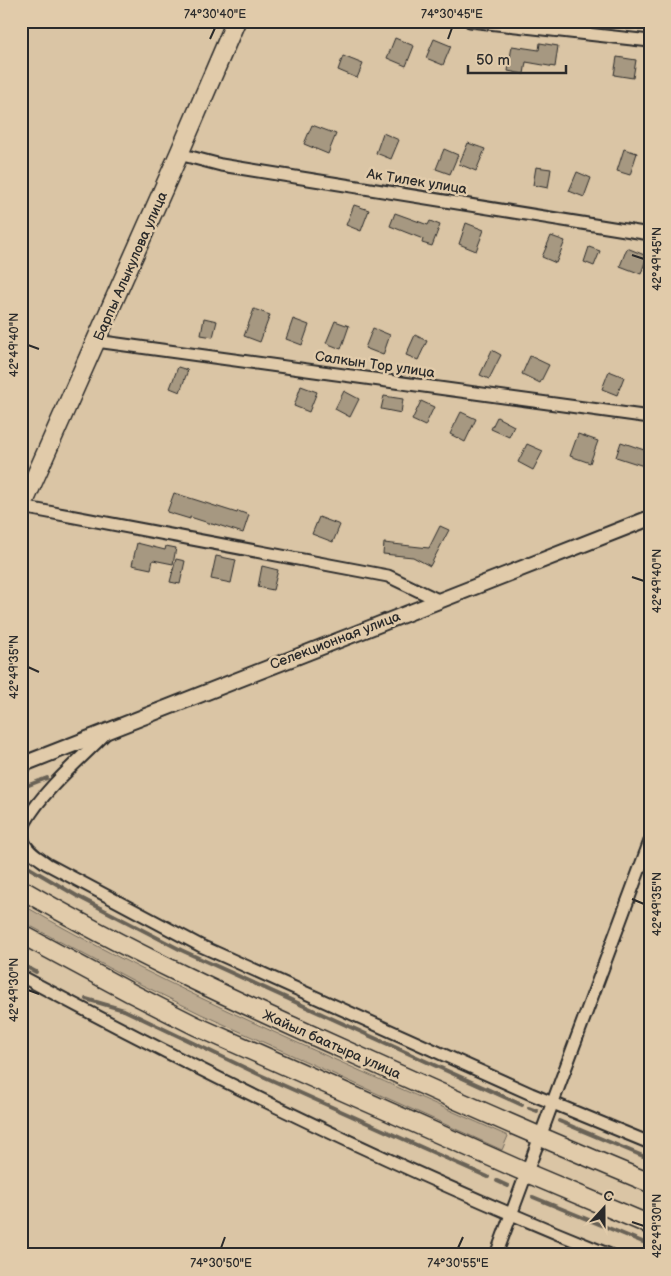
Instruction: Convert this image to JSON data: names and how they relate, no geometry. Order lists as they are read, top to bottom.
{
  "streets": {
    "main road": ["Барпы Алыкулова улица", "Жайыл баатыра улица"],
    "street": ["Ак Тилек улица", "Салкын Тор улица", "Селекционная улица"]
  },
  "crossings": [
    ["Ак Тилек улица", "Барпы Алыкулова улица"],
    ["Барпы Алыкулова улица", "Салкын Тор улица"]
  ],
  "scale_bar": "50 m",
  "north": "top",
  "coordinates": [
    "74°30'40\"E",
    "74°30'45\"E",
    "42°49'45\"N",
    "42°49'40\"N",
    "42°49'35\"N",
    "42°49'30\"N",
    "74°30'50\"E",
    "74°30'55\"E"
  ]
}
